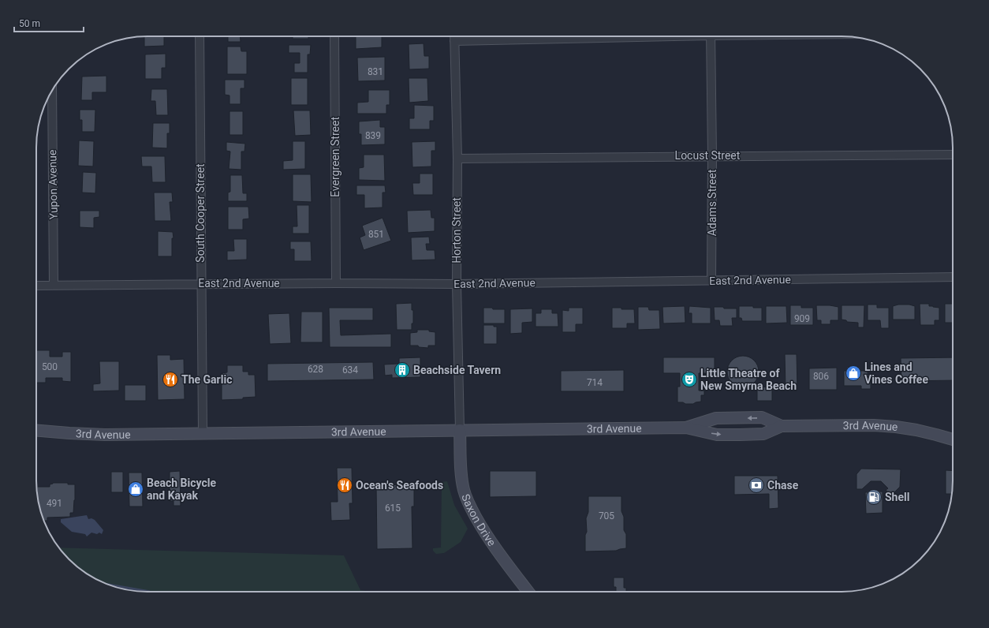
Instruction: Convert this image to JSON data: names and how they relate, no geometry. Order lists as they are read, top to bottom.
{
  "streets": {
    "main road": ["3rd Avenue", "Saxon Drive"],
    "street": [
      "Locust Street",
      "Evergreen Street",
      "Yupon Avenue",
      "Adams Street",
      "South Cooper Street",
      "Horton Street",
      "East 2nd Avenue"
    ]
  },
  "crossings": [
    ["Locust Street", "Adams Street"],
    ["Locust Street", "Horton Street"],
    ["Evergreen Street", "East 2nd Avenue"],
    ["Yupon Avenue", "East 2nd Avenue"],
    ["Adams Street", "East 2nd Avenue"],
    ["South Cooper Street", "East 2nd Avenue"],
    ["South Cooper Street", "3rd Avenue"],
    ["Horton Street", "East 2nd Avenue"],
    ["Horton Street", "3rd Avenue"],
    ["Horton Street", "Saxon Drive"],
    ["3rd Avenue", "Saxon Drive"]
  ],
  "places": {
    "building": ["Beachside Tavern"],
    "shop": ["Lines and Vines Coffee", "Beach Bicycle and Kayak"],
    "restaurant": ["The Garlic", "Ocean's Seafoods"],
    "theatre": ["Little Theatre of New Smyrna Beach"],
    "bank": ["Chase"],
    "fuel station": ["Shell"]
  },
  "house_numbers": [
    "831",
    "839",
    "851",
    "909",
    "500",
    "628",
    "634",
    "806",
    "714",
    "491",
    "615",
    "705"
  ],
  "scale_bar": "50 m"
}
